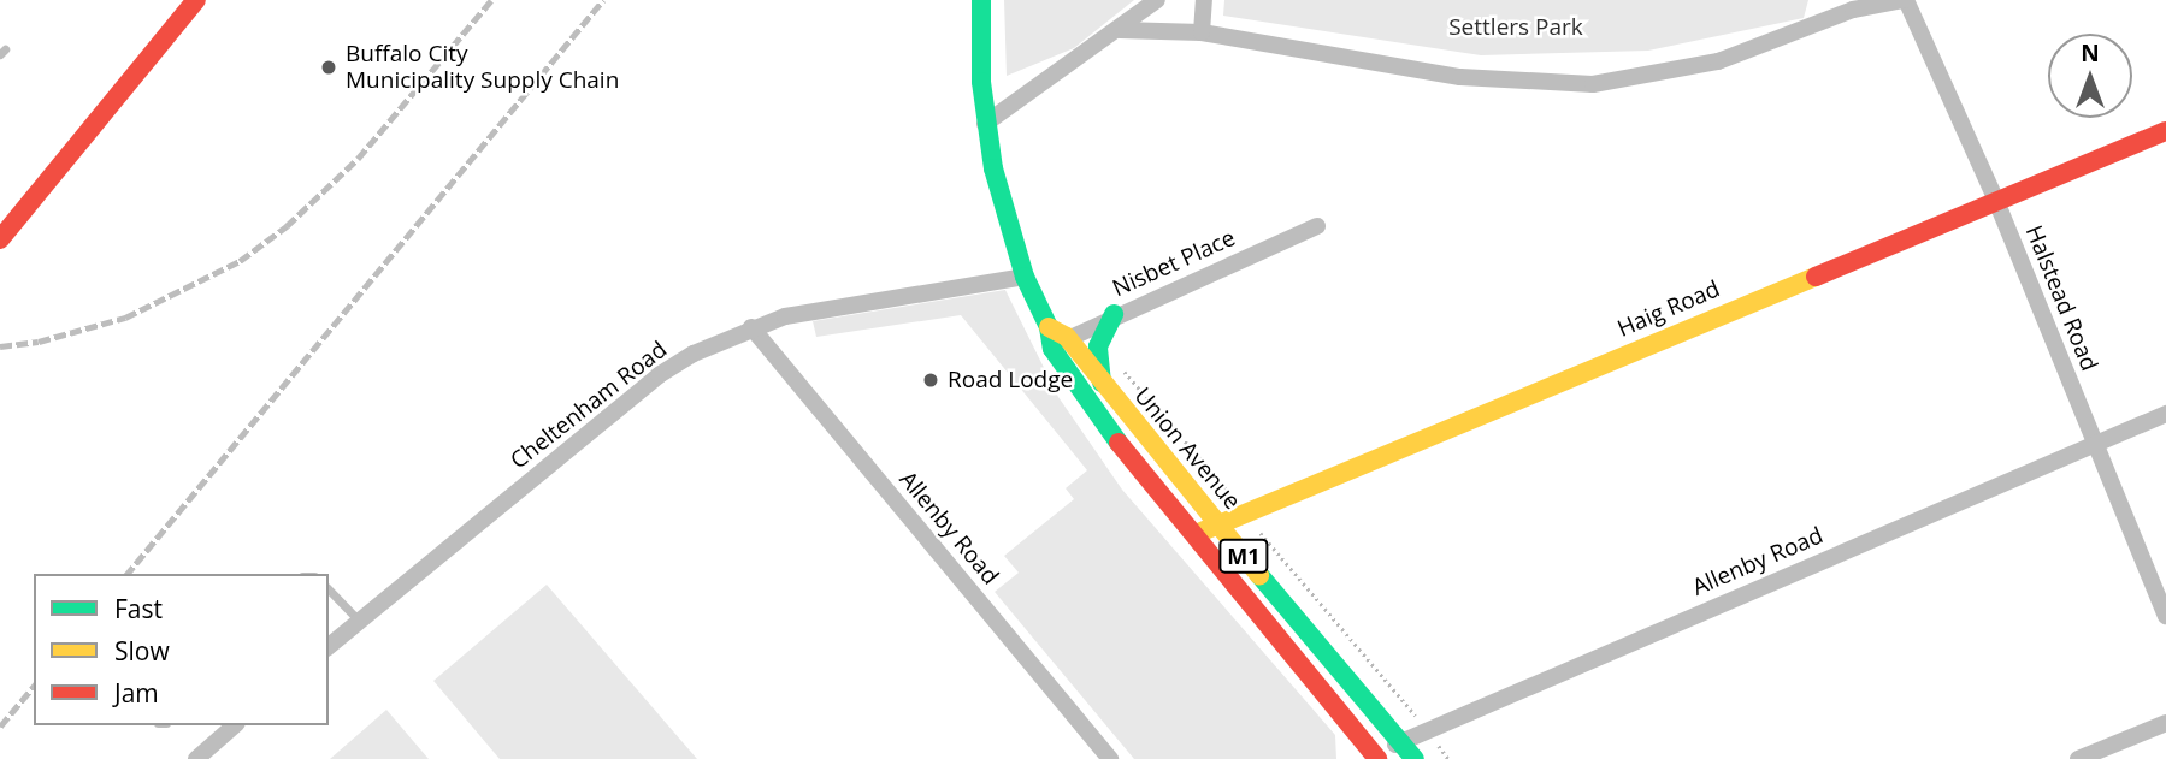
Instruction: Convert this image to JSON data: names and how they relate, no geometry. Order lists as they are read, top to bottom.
{
  "streets": {
    "main road": ["Haig Road", "Union Avenue", "M1"],
    "street": [
      "Nisbet Place",
      "Halstead Road",
      "Cheltenham Road",
      "Allenby Road"
    ]
  },
  "crossings": [
    ["Nisbet Place", "Union Avenue"],
    ["Halstead Road", "Haig Road"],
    ["Halstead Road", "Allenby Road"],
    ["Haig Road", "Union Avenue"],
    ["Cheltenham Road", "Union Avenue"],
    ["Cheltenham Road", "Allenby Road"],
    ["Union Avenue", "Allenby Road"]
  ],
  "parks": ["Settlers Park"],
  "places": ["Buffalo City Municipality Supply Chain", "Road Lodge"],
  "legend": ["Fast", "Slow", "Jam"],
  "north": "top"
}
